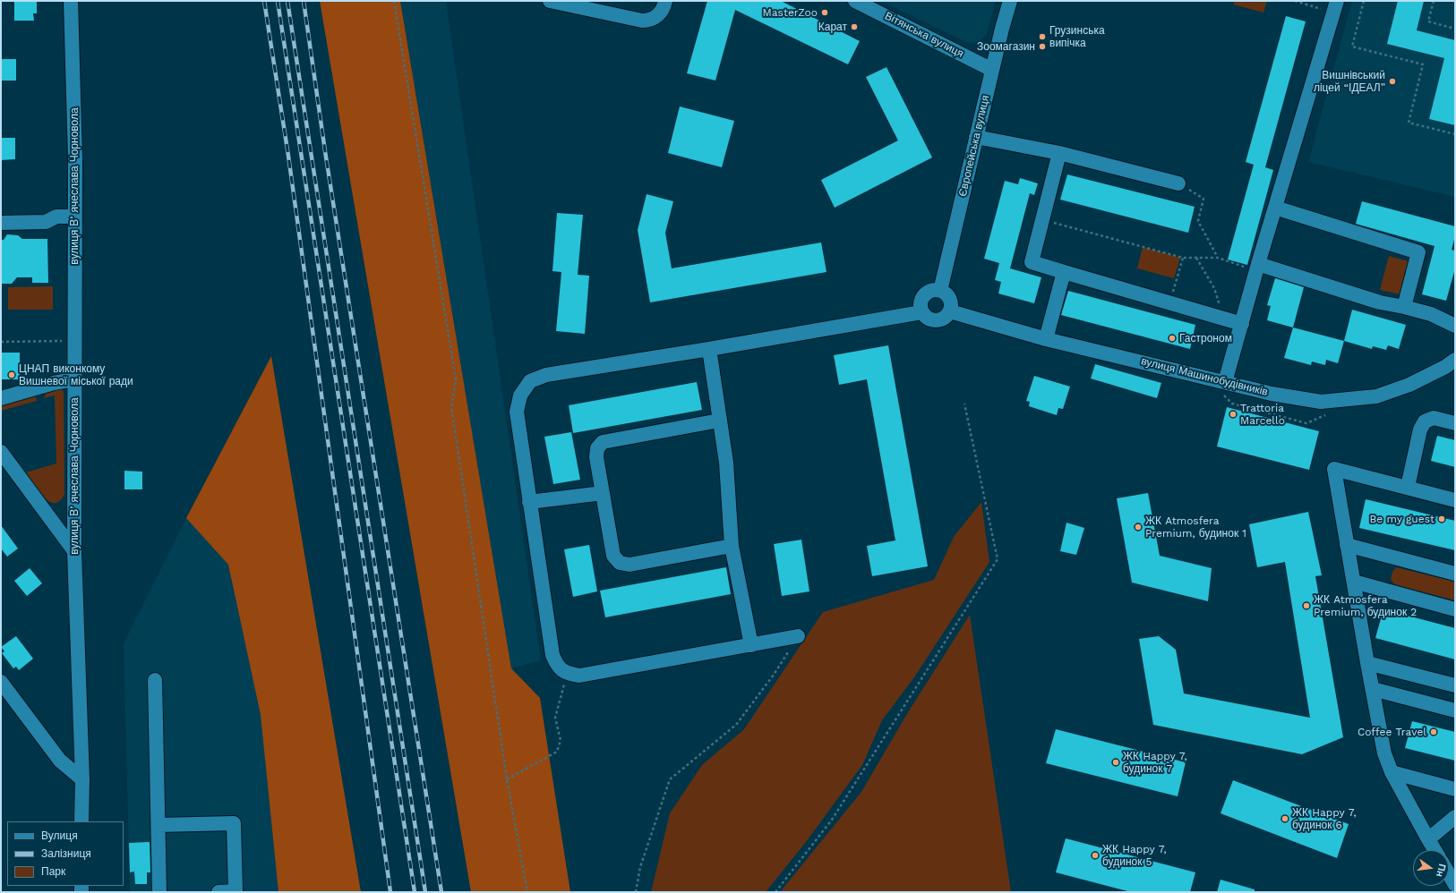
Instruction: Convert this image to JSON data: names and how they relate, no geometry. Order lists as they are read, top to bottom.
{
  "streets": {
    "street": [
      "Вітянська вулиця",
      "Європейська вулиця",
      "вулиця Вʼячеслава Чорновола",
      "вулиця Машинобудівників"
    ]
  },
  "crossings": [
    ["Вітянська вулиця", "Європейська вулиця"],
    ["Європейська вулиця", "вулиця Машинобудівників"]
  ],
  "places": [
    "MasterZoo",
    "Карат",
    "Грузинська випічка",
    "Зоомагазин",
    "Вишнівський ліцей “ІДЕАЛ”",
    "Гастроном",
    "ЦНАП виконкому Вишневої міської ради",
    "Trattoria Marcello",
    "Be my guest",
    "ЖК Atmosfera Premium, будинок 1",
    "ЖК Atmosfera Premium, будинок 2",
    "Coffee Travel",
    "ЖК Happy 7, будинок 7",
    "ЖК Happy 7, будинок 6",
    "ЖК Happy 7, будинок 5"
  ],
  "legend": ["Вулиця", "Залізниця", "Парк"],
  "north": "right"
}
